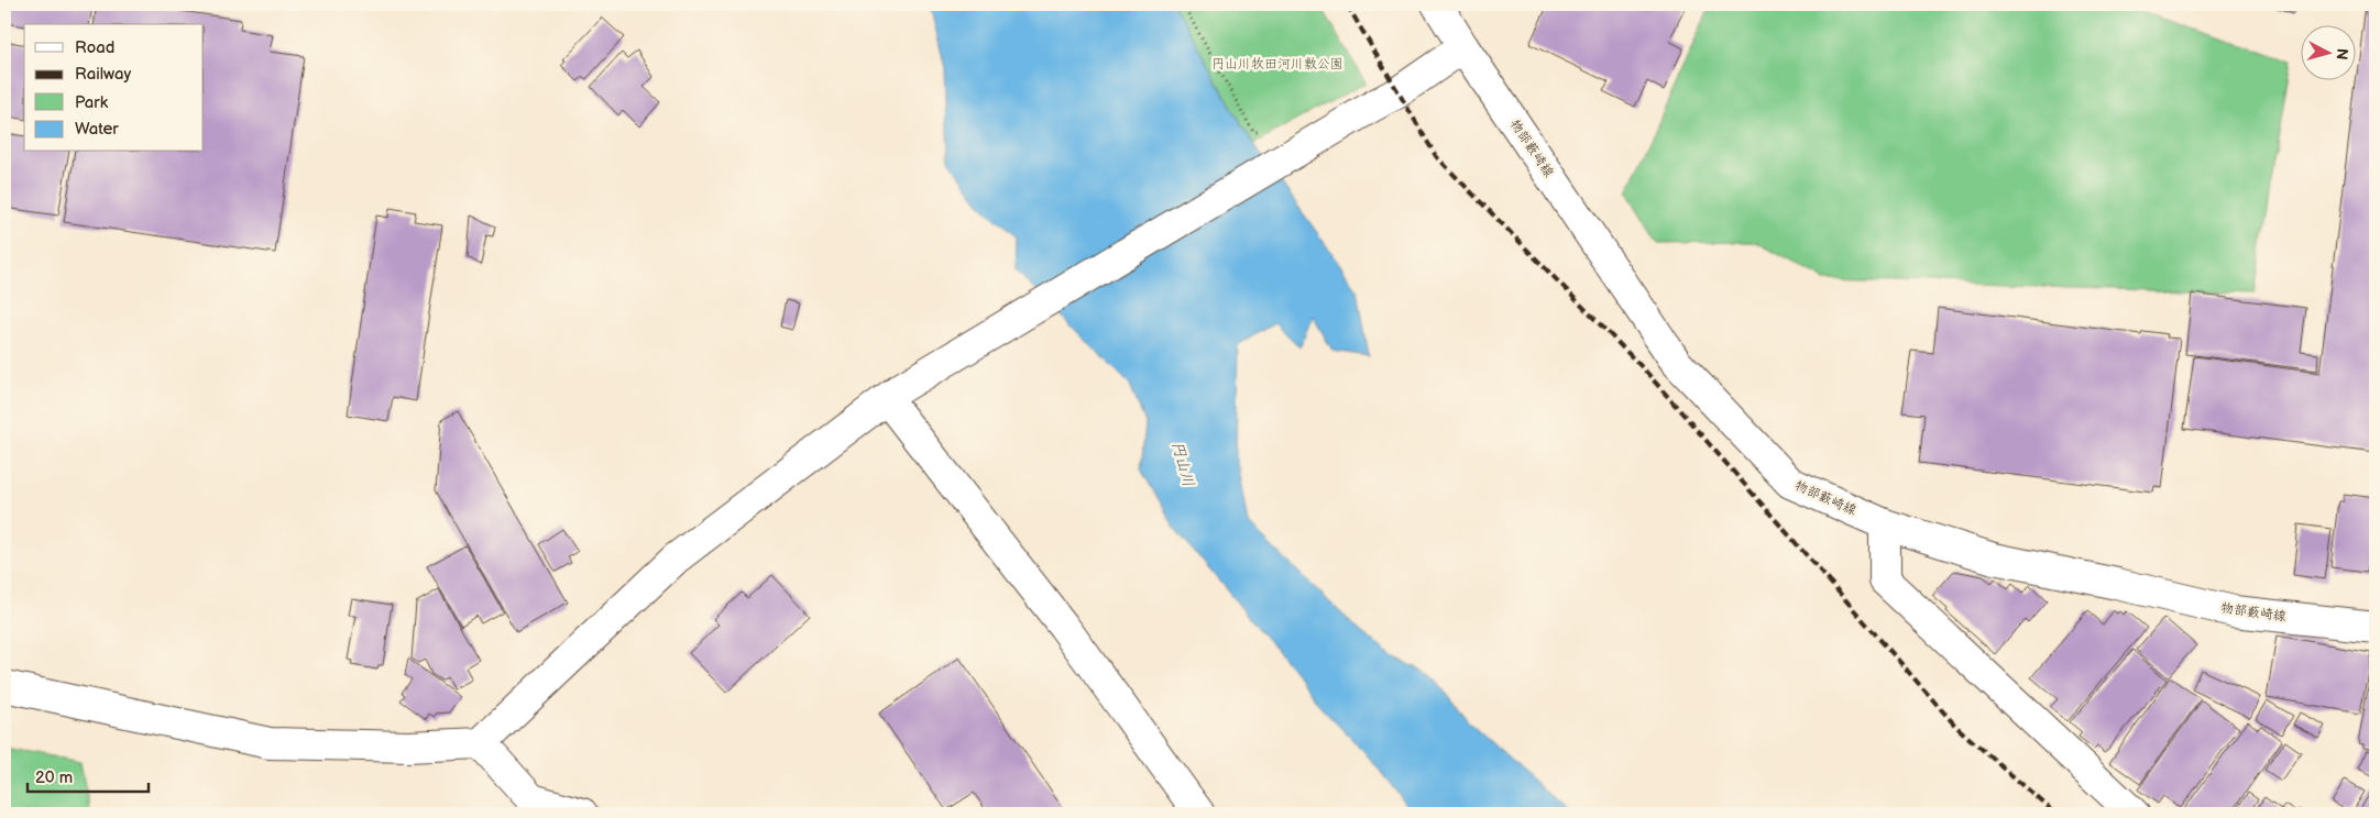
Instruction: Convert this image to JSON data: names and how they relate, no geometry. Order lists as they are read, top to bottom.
{
  "streets": {
    "street": ["物部藪崎線"]
  },
  "water": ["円山川"],
  "parks": ["円山川牧田河川敷公園"],
  "legend": [
    "Road",
    "Railway",
    "Park",
    "Water"
  ],
  "scale_bar": "20 m",
  "north": "right"
}
